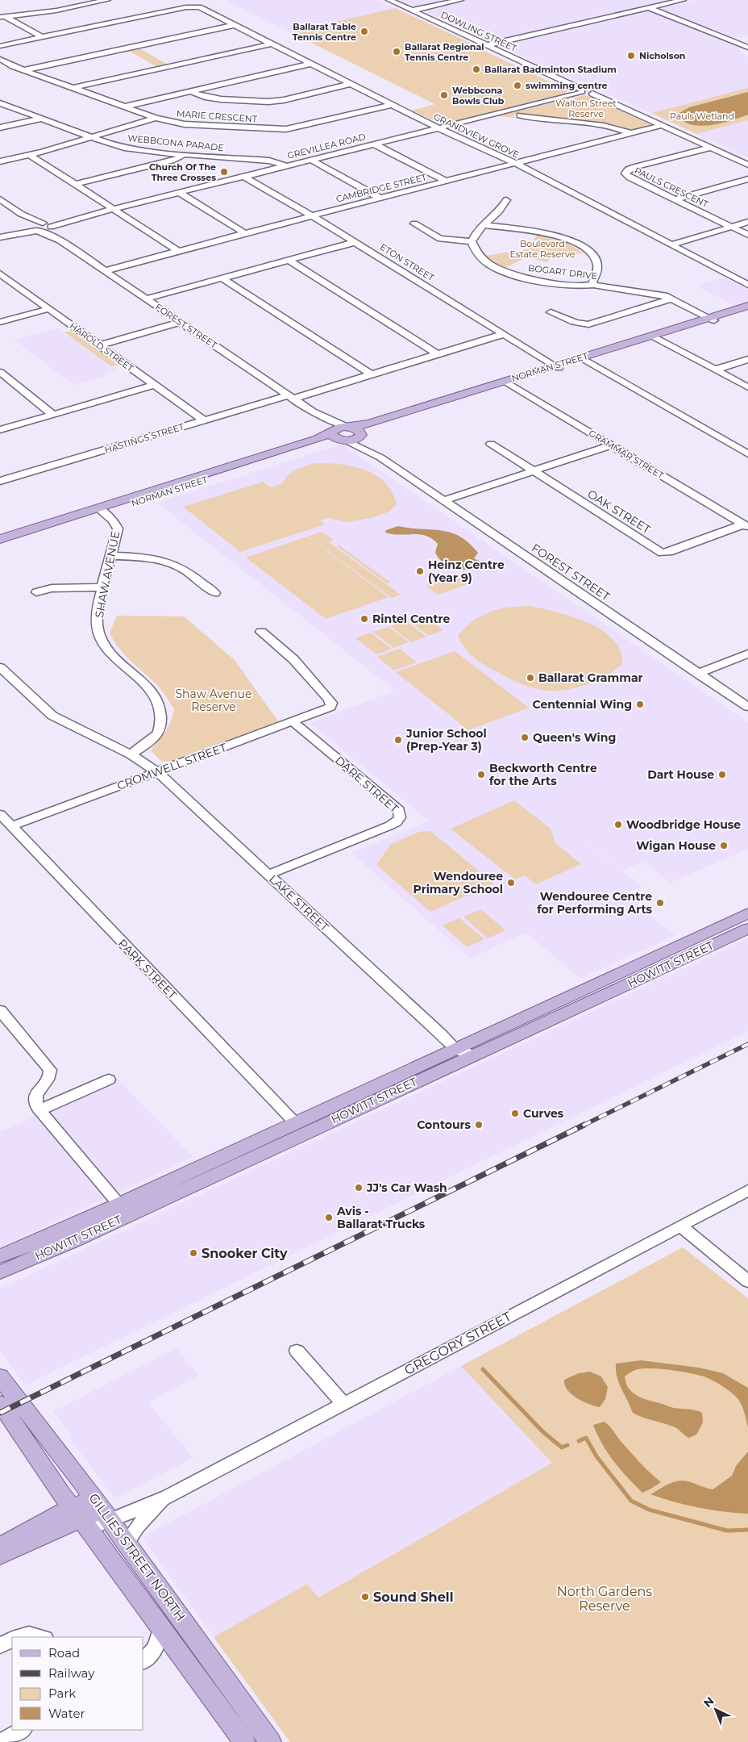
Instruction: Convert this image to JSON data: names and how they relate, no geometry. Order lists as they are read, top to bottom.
{
  "streets": {
    "main road": ["NORMAN STREET", "HOWITT STREET", "GILLIES STREET NORTH"],
    "street": [
      "DOWLING STREET",
      "MARIE CRESCENT",
      "GRANDVIEW GROVE",
      "WEBBCONA PARADE",
      "GREVILLEA ROAD",
      "PAULS CRESCENT",
      "CAMBRIDGE STREET",
      "ETON STREET",
      "BOGART DRIVE",
      "FOREST STREET",
      "HAROLD STREET",
      "HASTINGS STREET",
      "GRAMMAR STREET",
      "OAK STREET",
      "SHAW AVENUE",
      "CROMWELL STREET",
      "DARE STREET",
      "LAKE STREET",
      "PARK STREET",
      "GREGORY STREET"
    ]
  },
  "crossings": [
    ["DOWLING STREET", "GREVILLEA ROAD"],
    ["DOWLING STREET", "CAMBRIDGE STREET"],
    ["MARIE CRESCENT", "GRANDVIEW GROVE"],
    ["GRANDVIEW GROVE", "GREVILLEA ROAD"],
    ["GRANDVIEW GROVE", "CAMBRIDGE STREET"],
    ["WEBBCONA PARADE", "GREVILLEA ROAD"],
    ["GREVILLEA ROAD", "ETON STREET"],
    ["GREVILLEA ROAD", "FOREST STREET"],
    ["CAMBRIDGE STREET", "ETON STREET"],
    ["CAMBRIDGE STREET", "FOREST STREET"],
    ["ETON STREET", "NORMAN STREET"],
    ["ETON STREET", "HASTINGS STREET"],
    ["BOGART DRIVE", "NORMAN STREET"],
    ["FOREST STREET", "NORMAN STREET"],
    ["FOREST STREET", "HASTINGS STREET"],
    ["HAROLD STREET", "HASTINGS STREET"],
    ["NORMAN STREET", "GRAMMAR STREET"],
    ["NORMAN STREET", "SHAW AVENUE"],
    ["GRAMMAR STREET", "OAK STREET"],
    ["SHAW AVENUE", "LAKE STREET"],
    ["CROMWELL STREET", "DARE STREET"],
    ["CROMWELL STREET", "LAKE STREET"],
    ["CROMWELL STREET", "PARK STREET"],
    ["DARE STREET", "LAKE STREET"],
    ["LAKE STREET", "HOWITT STREET"],
    ["HOWITT STREET", "PARK STREET"],
    ["GREGORY STREET", "GILLIES STREET NORTH"]
  ],
  "parks": [
    "Walton Street Reserve",
    "Pauls Wetland",
    "Boulevard Estate Reserve",
    "Shaw Avenue Reserve",
    "North Gardens Reserve"
  ],
  "places": [
    "Ballarat Table Tennis Centre",
    "Ballarat Regional Tennis Centre",
    "Nicholson",
    "Ballarat Badminton Stadium",
    "swimming centre",
    "Webbcona Bowls Club",
    "Church Of The Three Crosses",
    "Heinz Centre (Year 9)",
    "Rintel Centre",
    "Ballarat Grammar",
    "Centennial Wing",
    "Queen's Wing",
    "Junior School (Prep-Year 3)",
    "Beckworth Centre for the Arts",
    "Dart House",
    "Woodbridge House",
    "Wigan House",
    "Wendouree Primary School",
    "Wendouree Centre for Performing Arts",
    "Curves",
    "Contours",
    "JJ's Car Wash",
    "Avis - Ballarat Trucks",
    "Snooker City",
    "Sound Shell"
  ],
  "legend": [
    "Road",
    "Railway",
    "Park",
    "Water"
  ],
  "north": "top left"
}
